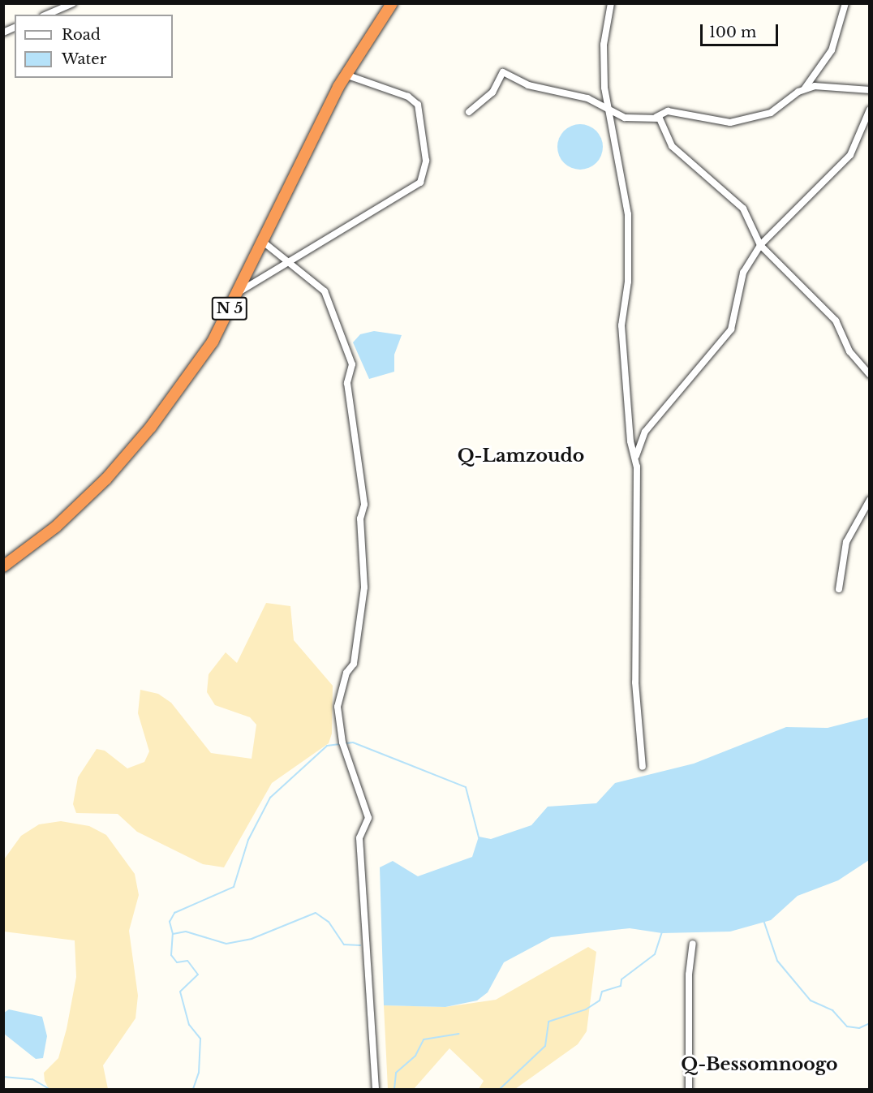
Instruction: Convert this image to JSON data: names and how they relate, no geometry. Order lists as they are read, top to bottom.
{
  "streets": {
    "highway": ["N 5"]
  },
  "districts": ["Q-Lamzoudo", "Q-Bessomnoogo"],
  "legend": ["Road", "Water"],
  "scale_bar": "100 m"
}
